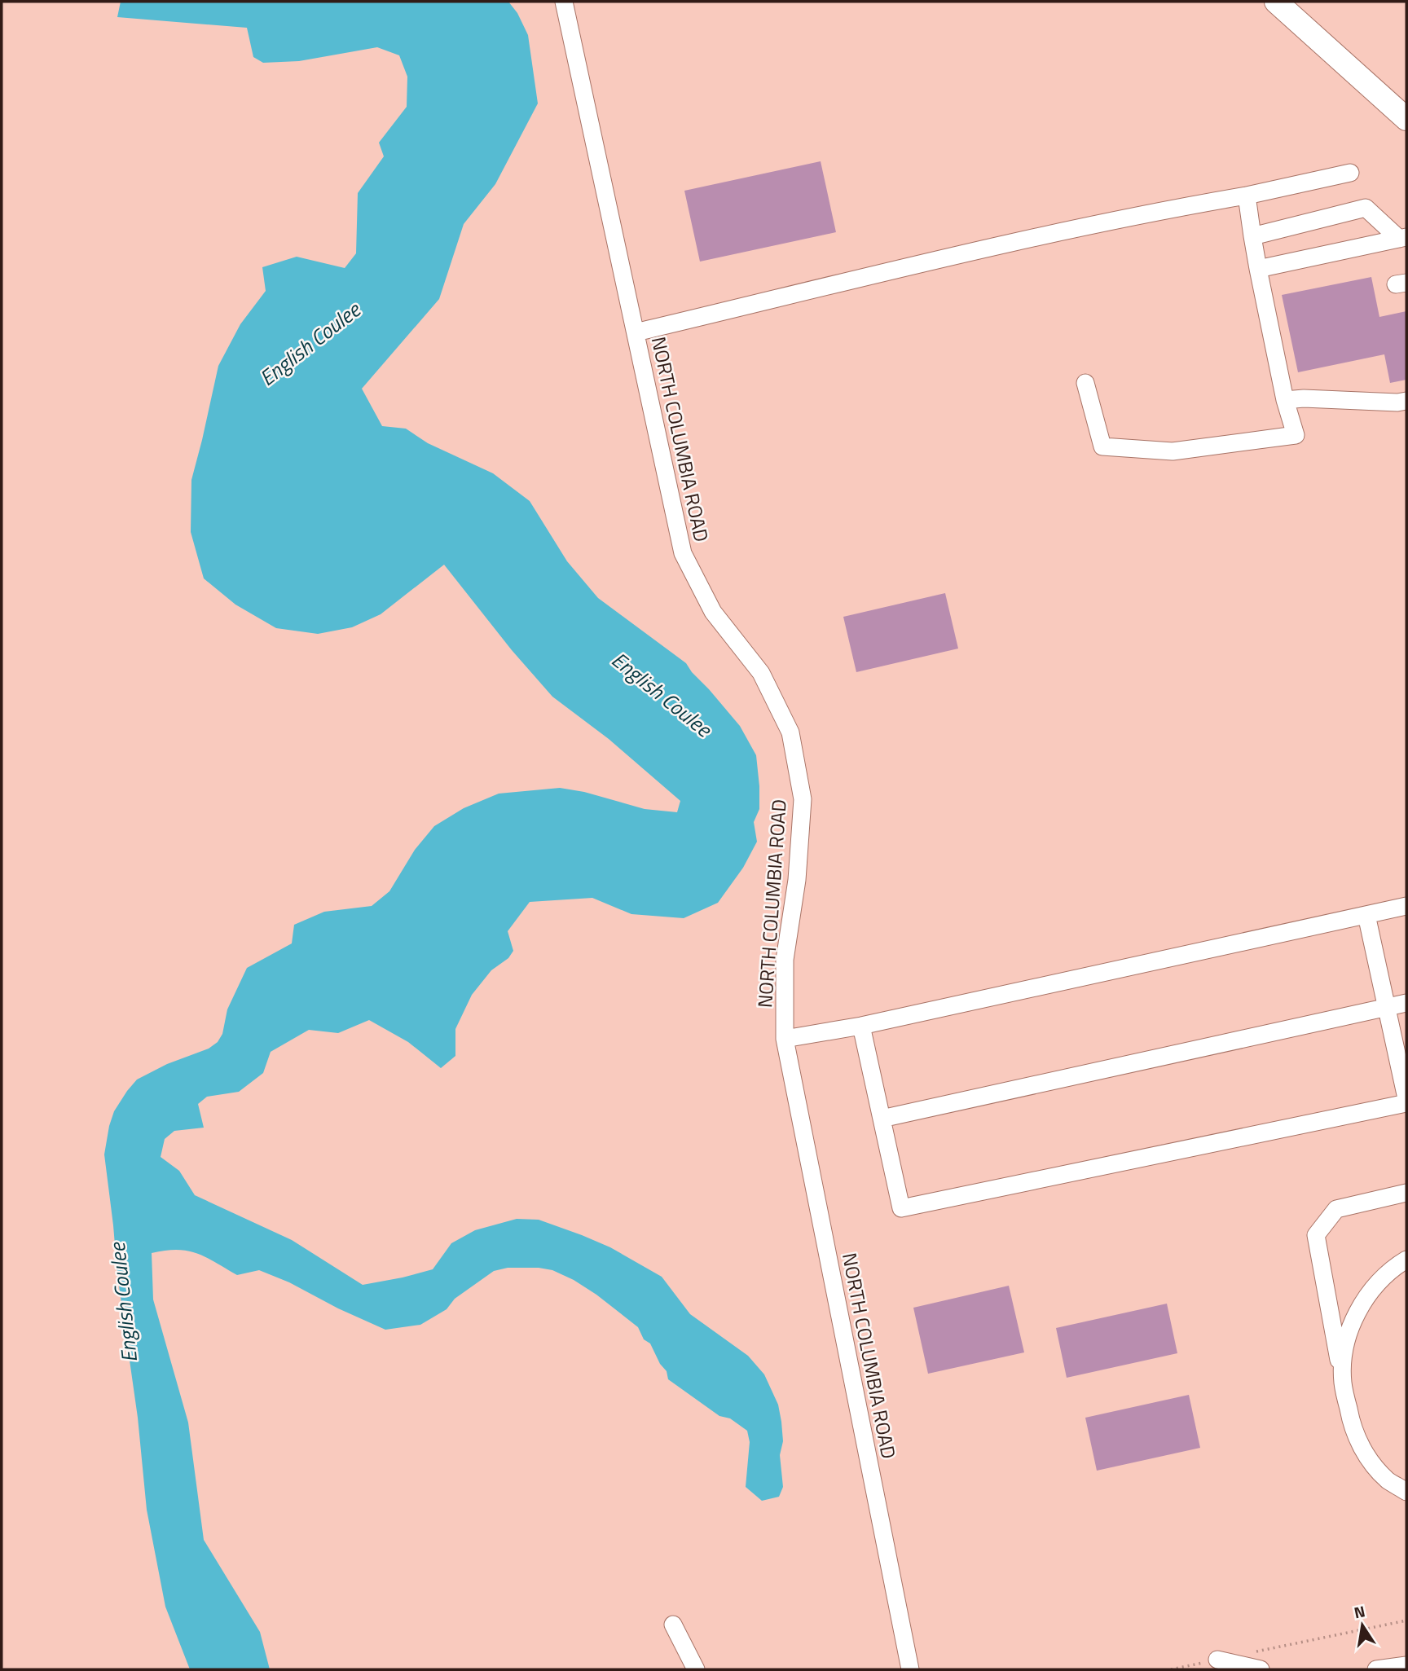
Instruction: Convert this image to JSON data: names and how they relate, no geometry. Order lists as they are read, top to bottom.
{
  "streets": {
    "street": ["NORTH COLUMBIA ROAD"]
  },
  "water": ["English Coulee"],
  "north": "top"
}
